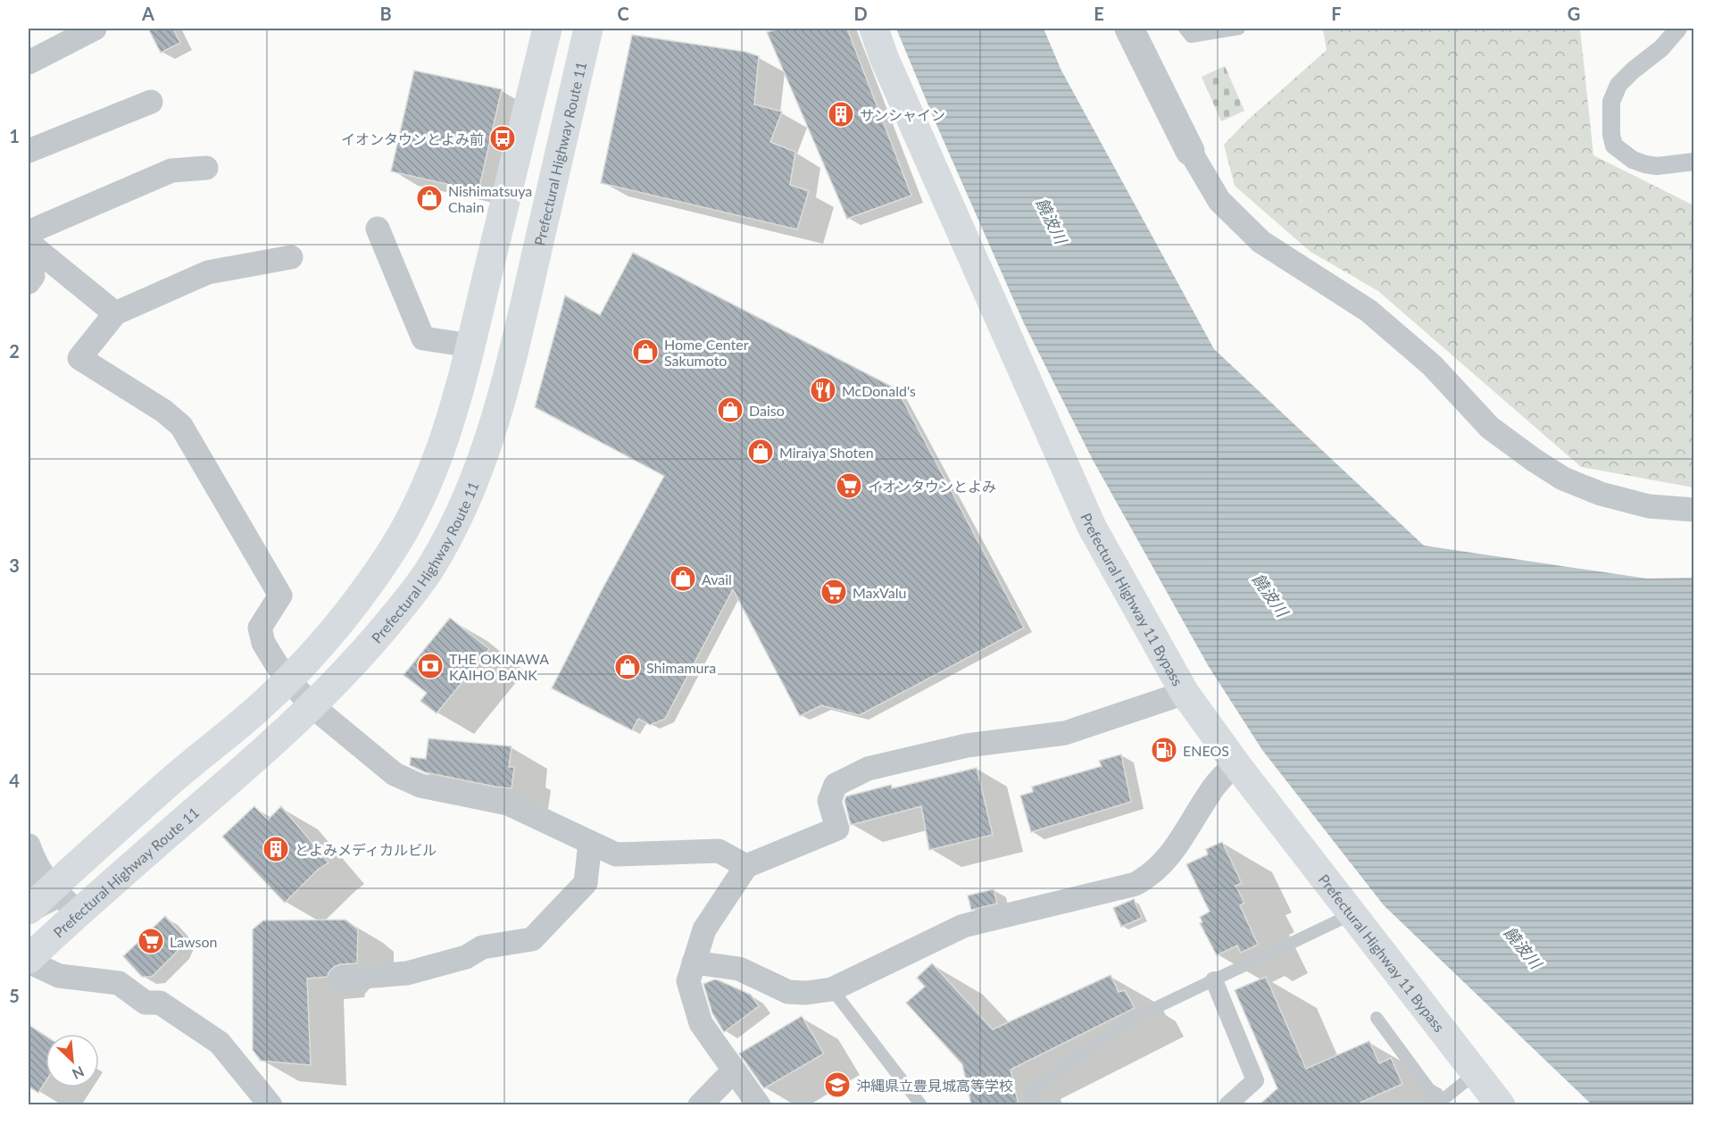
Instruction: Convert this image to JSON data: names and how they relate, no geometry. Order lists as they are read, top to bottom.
{
  "streets": {
    "main road": ["Prefectural Highway Route 11", "Prefectural Highway 11 Bypass"]
  },
  "water": ["饒波川"],
  "places": {
    "building": ["サンシャイン", "とよみメディカルビル"],
    "bus stop": ["イオンタウンとよみ前"],
    "shop": [
      "Nishimatsuya Chain",
      "Home Center Sakumoto",
      "Daiso",
      "Miraiya Shoten",
      "Avail",
      "Shimamura"
    ],
    "restaurant": ["McDonald's"],
    "supermarket": ["イオンタウンとよみ", "MaxValu", "Lawson"],
    "bank": ["THE OKINAWA KAIHO BANK"],
    "fuel station": ["ENEOS"],
    "school or university": ["沖縄県立豊見城高等学校"]
  },
  "north": "bottom right",
  "grid": {
    "columns": [
      "A",
      "B",
      "C",
      "D",
      "E",
      "F",
      "G"
    ],
    "rows": [
      "1",
      "2",
      "3",
      "4",
      "5"
    ]
  }
}
